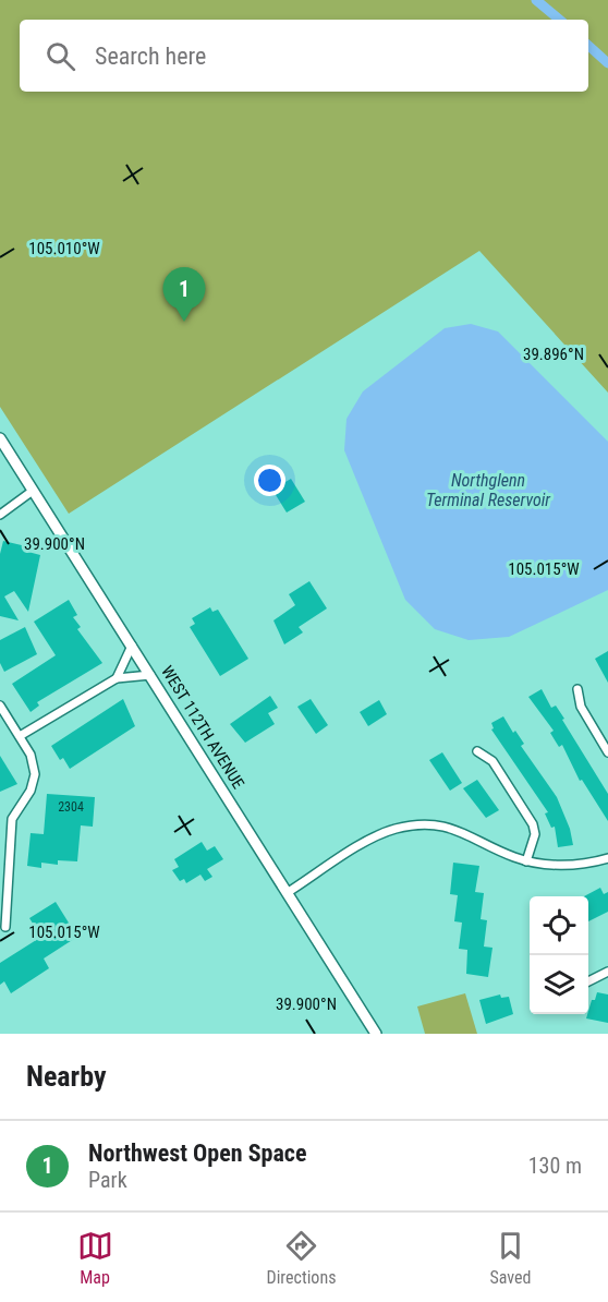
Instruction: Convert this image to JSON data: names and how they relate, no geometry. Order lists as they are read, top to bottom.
{
  "streets": {
    "main road": ["WEST 112TH AVENUE"]
  },
  "water": ["Northglenn Terminal Reservoir"],
  "house_numbers": ["2304"],
  "page": {
    "search": "Search here",
    "pins": "1",
    "heading": "Nearby",
    "list": [
      {
        "mark": "1",
        "name": "Northwest Open Space",
        "note": "Park",
        "value": "130 m"
      }
    ],
    "nav": ["Map", "Directions", "Saved"]
  },
  "coordinates": [
    "105.010°W",
    "39.896°N",
    "39.900°N",
    "105.015°W"
  ]
}
